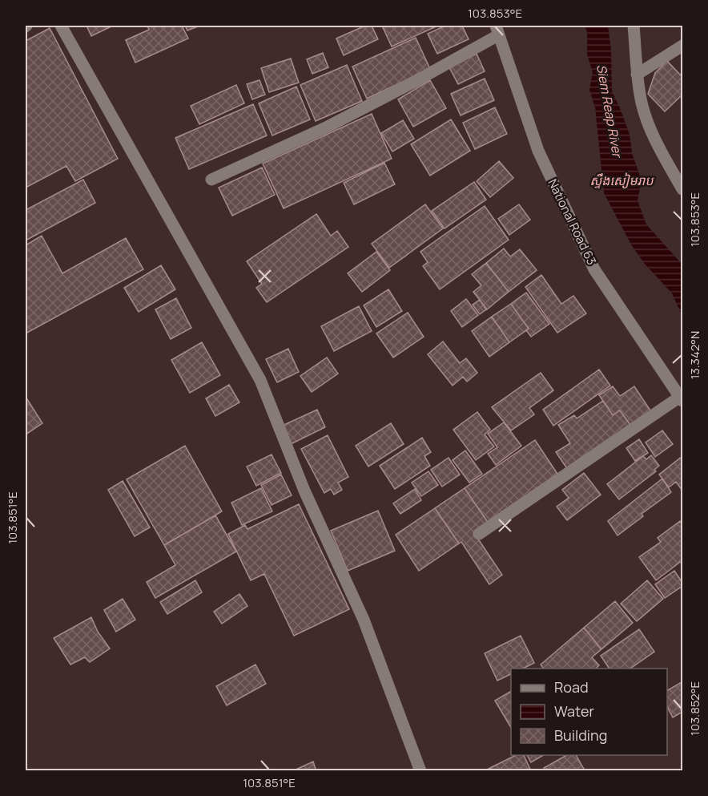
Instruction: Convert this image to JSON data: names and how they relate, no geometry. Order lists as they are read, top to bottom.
{
  "streets": {
    "street": ["National Road 63"]
  },
  "water": ["Siem Reap River", "ស្ទឹងសៀមរាប"],
  "legend": ["Road", "Water", "Building"],
  "coordinates": [
    "103.853°E",
    "13.342°N",
    "103.851°E",
    "103.852°E"
  ]
}
